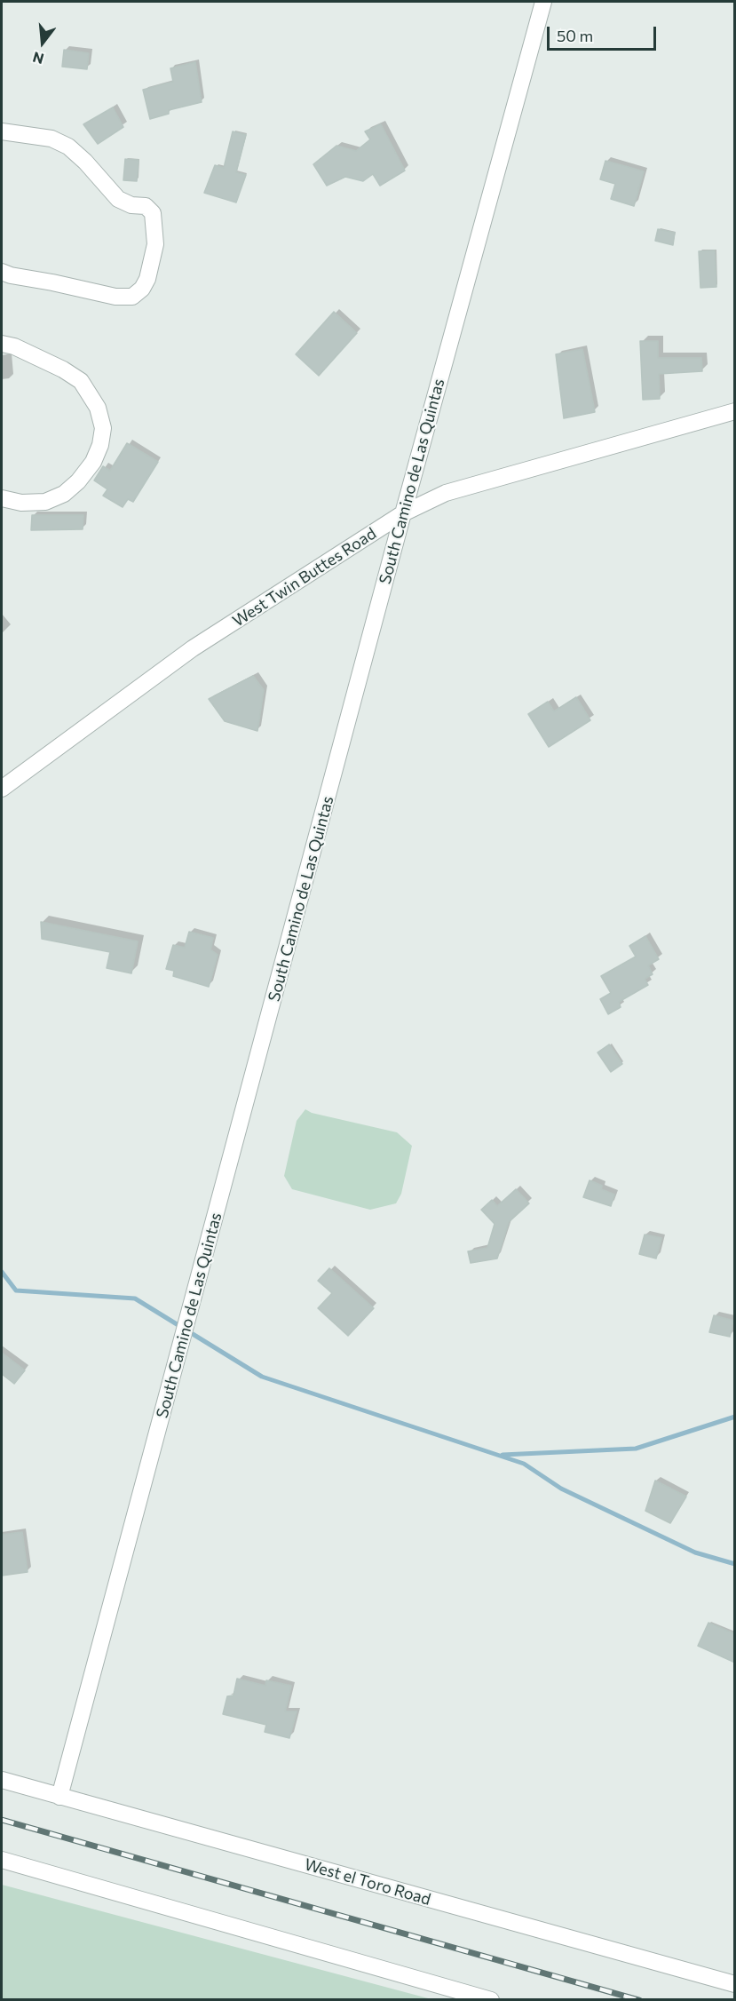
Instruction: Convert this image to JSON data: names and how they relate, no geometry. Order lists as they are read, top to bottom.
{
  "streets": {
    "street": ["South Camino de Las Quintas", "West Twin Buttes Road", "West el Toro Road"]
  },
  "crossings": [
    ["South Camino de Las Quintas", "West Twin Buttes Road"],
    ["South Camino de Las Quintas", "West el Toro Road"]
  ],
  "scale_bar": "50 m",
  "north": "bottom"
}
